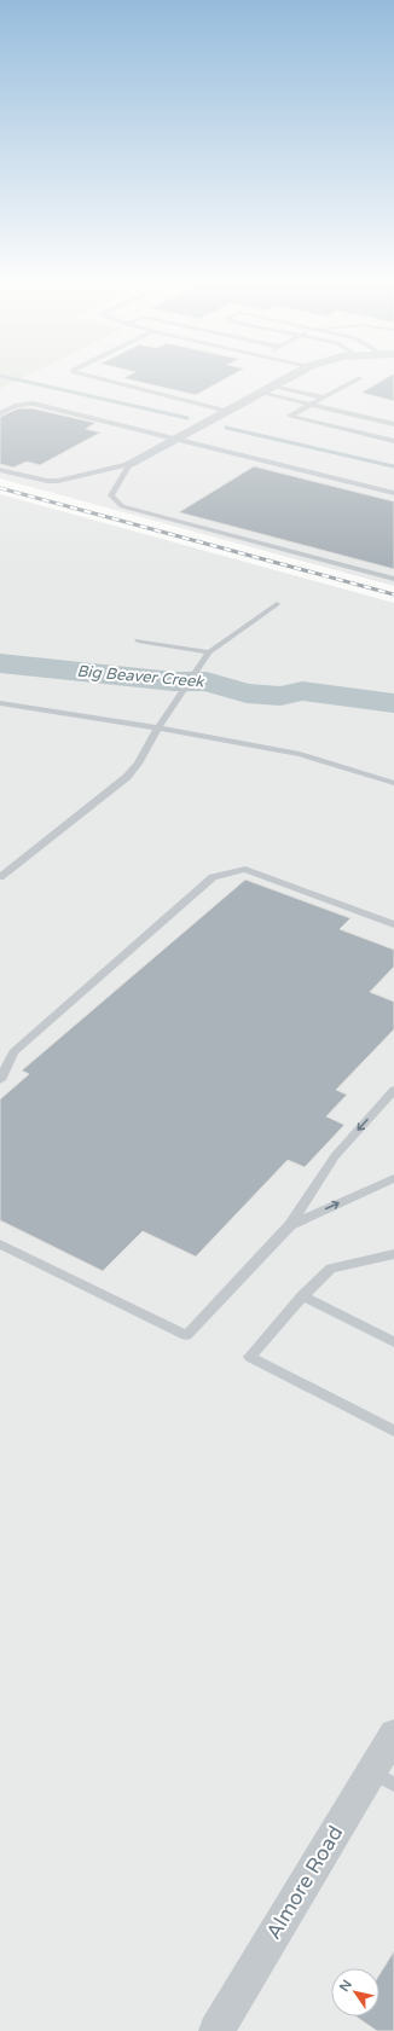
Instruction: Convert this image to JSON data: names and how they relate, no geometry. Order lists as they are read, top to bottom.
{
  "streets": {
    "street": ["Almore Road"]
  },
  "water": ["Big Beaver Creek"],
  "north": "top left"
}
